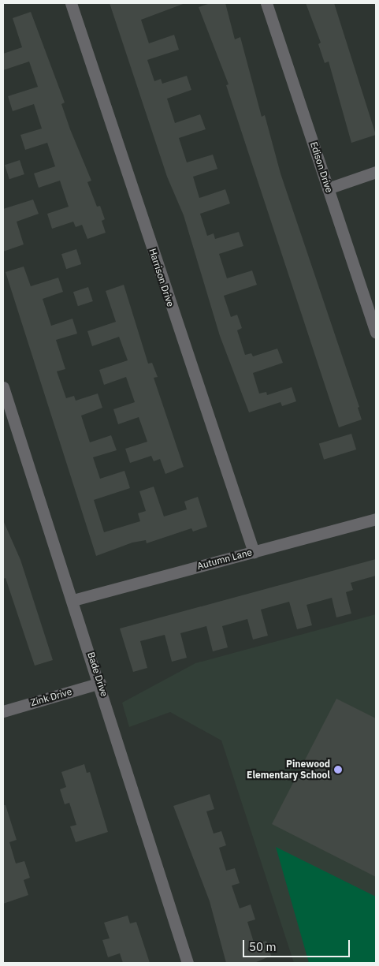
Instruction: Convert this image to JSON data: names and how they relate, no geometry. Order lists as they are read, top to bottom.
{
  "streets": {
    "street": [
      "Edison Drive",
      "Harrison Drive",
      "Autumn Lane",
      "Bade Drive",
      "Zink Drive"
    ]
  },
  "crossings": [
    ["Harrison Drive", "Autumn Lane"],
    ["Autumn Lane", "Bade Drive"],
    ["Bade Drive", "Zink Drive"]
  ],
  "places": ["Pinewood Elementary School"],
  "scale_bar": "50 m"
}
